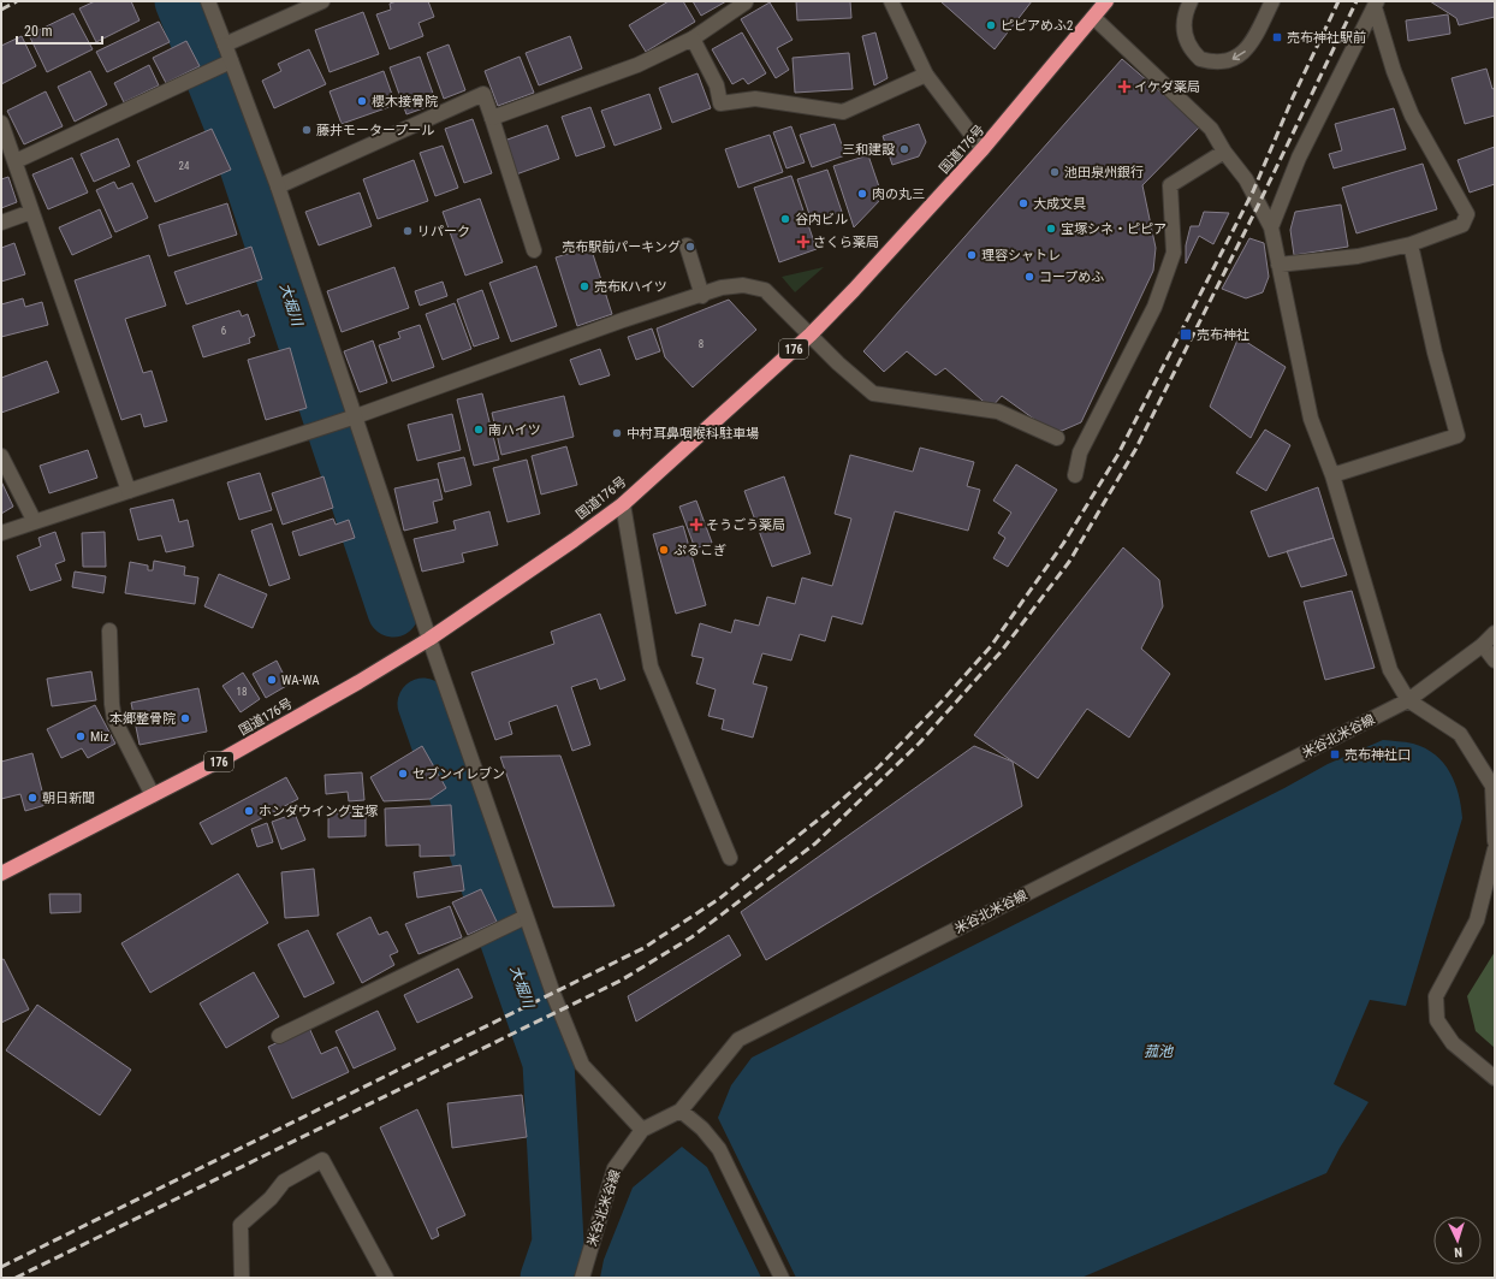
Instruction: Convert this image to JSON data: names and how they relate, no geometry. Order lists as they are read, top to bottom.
{
  "streets": {
    "highway": ["国道176号", "176"],
    "street": ["米谷北米谷線"]
  },
  "water": ["大堀川", "菰池"],
  "places": {
    "other": [
      "ピピアめふ2",
      "櫻木接骨院",
      "藤井モータープール",
      "三和建設",
      "池田泉州銀行",
      "肉の丸三",
      "大成文具",
      "谷内ビル",
      "宝塚シネ・ピピア",
      "リパーク",
      "売布駅前パーキング",
      "理容シャトレ",
      "コープめふ",
      "売布Kハイツ",
      "南ハイツ",
      "中村耳鼻咽喉科駐車場",
      "ぷるこぎ",
      "WA-WA",
      "本郷整骨院",
      "Miz",
      "セブンイレブン",
      "朝日新聞",
      "ホンダウイング宝塚"
    ],
    "transit": ["売布神社駅前", "売布神社", "売布神社口"],
    "health": ["イケダ薬局", "さくら薬局", "そうごう薬局"]
  },
  "house_numbers": [
    "24",
    "6",
    "8",
    "18"
  ],
  "scale_bar": "20 m",
  "north": "bottom"
}
